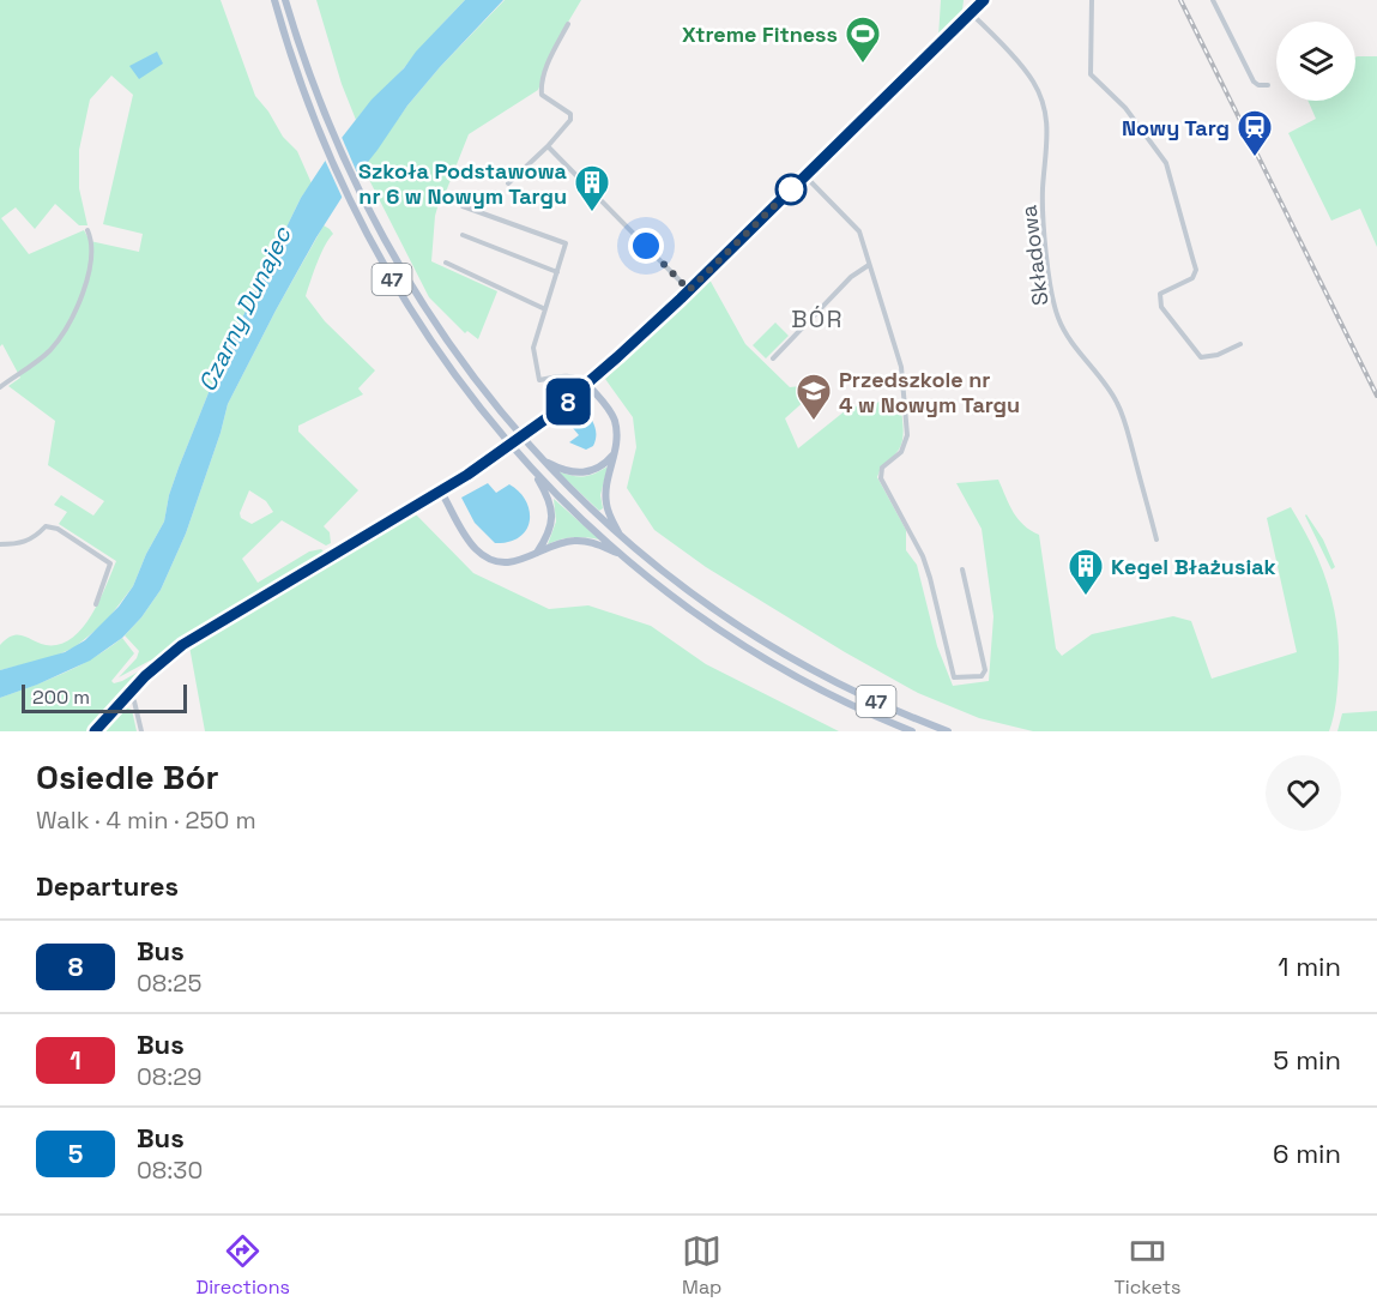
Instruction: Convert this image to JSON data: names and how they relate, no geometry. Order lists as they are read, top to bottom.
{
  "streets": {
    "main road": ["47"],
    "street": ["Składowa"]
  },
  "districts": ["BÓR"],
  "water": ["Czarny Dunajec"],
  "places": {
    "sports": ["Xtreme Fitness"],
    "station": ["Nowy Targ"],
    "building": ["Szkoła Podstawowa nr 6 w Nowym Targu", "Kegel Błażusiak"],
    "school or university": ["Przedszkole nr 4 w Nowym Targu"]
  },
  "lines": ["bus line 8"],
  "scale_bar": "200 m",
  "page": {
    "on_map": "8",
    "scale": "200 m",
    "heading": [
      ["Osiedle Bór", "Walk · 4 min · 250 m"],
      "Departures"
    ],
    "list": [
      {
        "mark": "8",
        "name": "Bus",
        "note": "08:25",
        "value": "1 min"
      },
      {
        "mark": "1",
        "name": "Bus",
        "note": "08:29",
        "value": "5 min"
      },
      {
        "mark": "5",
        "name": "Bus",
        "note": "08:30",
        "value": "6 min"
      }
    ],
    "tabs": ["Directions", "Map", "Tickets"]
  }
}
